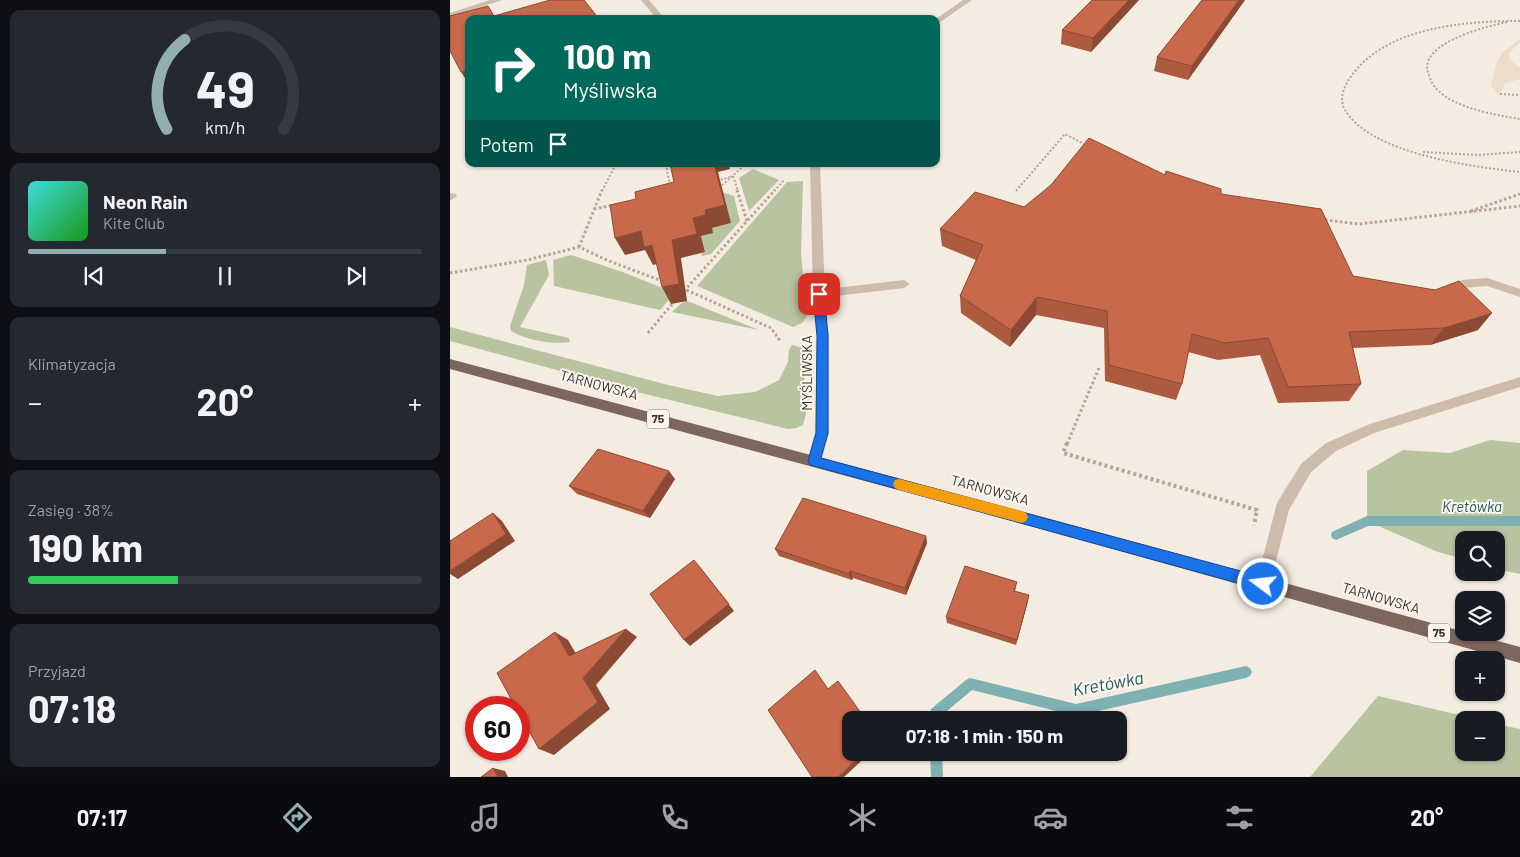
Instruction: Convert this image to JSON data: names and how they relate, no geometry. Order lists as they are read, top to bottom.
{
  "streets": {
    "main road": ["TARNOWSKA", "75"],
    "street": ["MYŚLIWSKA"]
  },
  "crossings": [
    ["MYŚLIWSKA", "TARNOWSKA"]
  ],
  "water": ["Kretówka"],
  "page": {
    "turn": ["100 m", "Myśliwska"],
    "then": "Potem",
    "song": ["Neon Rain", "Kite Club"],
    "tile": [
      "Klimatyzacja",
      ["Zasięg · 38%", "190 km"],
      ["Przyjazd", "07:18"]
    ],
    "heat": ["−", "20°", "+"],
    "map_buttons": ["+", "−"],
    "limit": "60",
    "trip": "07:18 · 1 min · 150 m",
    "tabs": ["07:17", "20°"],
    "gauge": ["49", "km/h"]
  }
}
